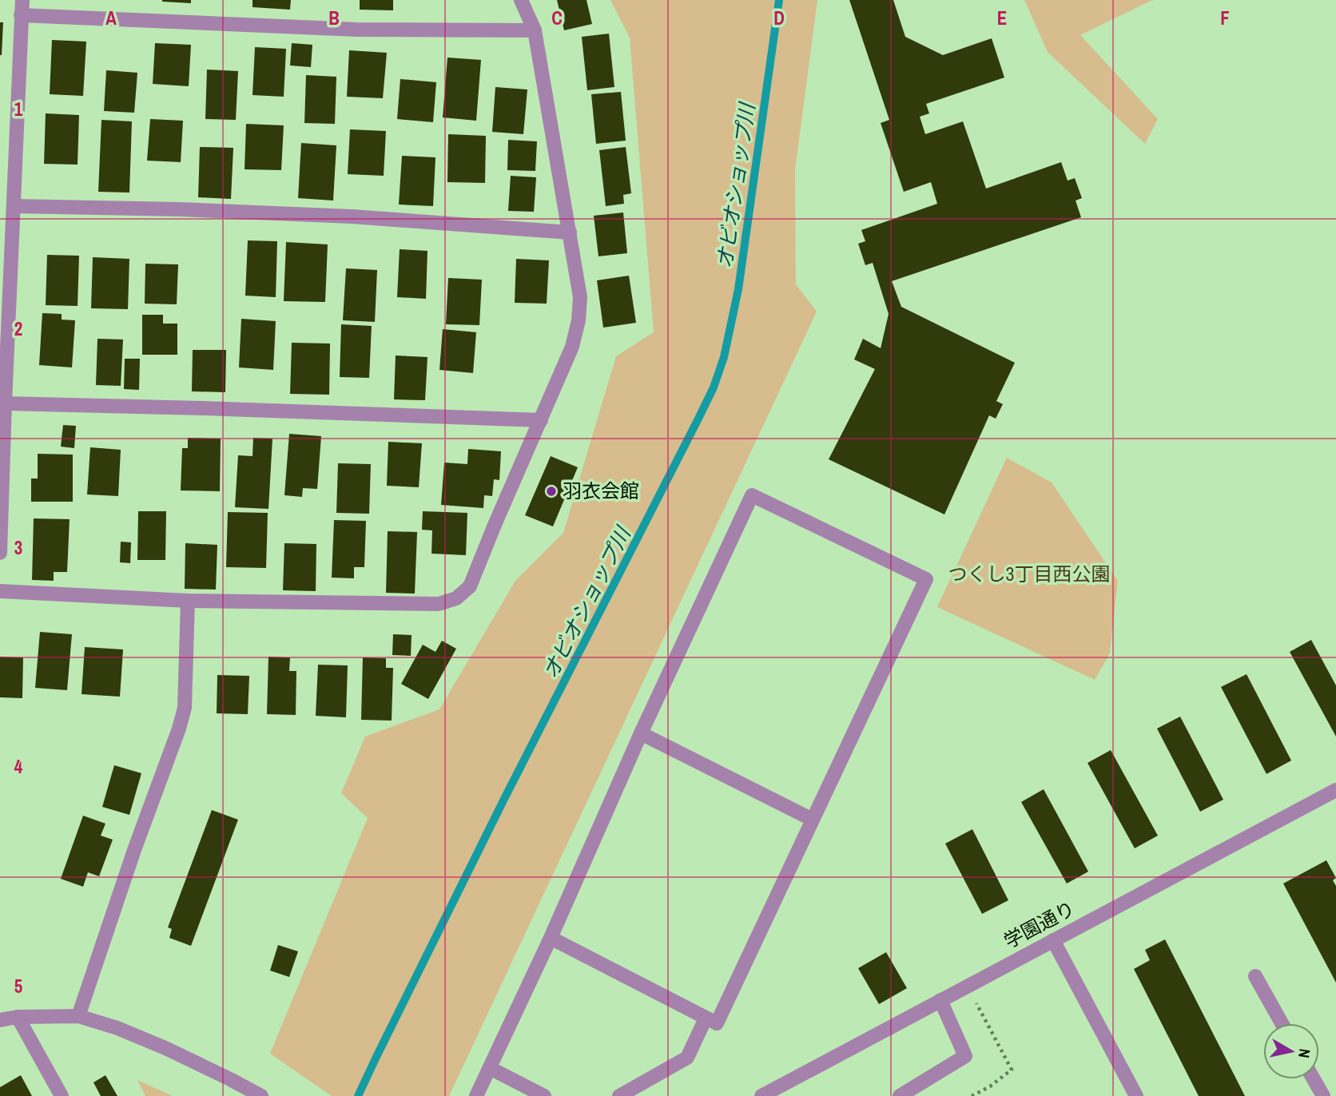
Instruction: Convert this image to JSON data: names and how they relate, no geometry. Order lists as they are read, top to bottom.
{
  "streets": {
    "street": ["学園通り"]
  },
  "water": ["オビオショップ川"],
  "parks": ["つくし3丁目西公園"],
  "places": ["羽衣会館"],
  "north": "right",
  "grid": {
    "columns": [
      "A",
      "B",
      "C",
      "D",
      "E",
      "F"
    ],
    "rows": [
      "1",
      "2",
      "3",
      "4",
      "5"
    ]
  }
}
